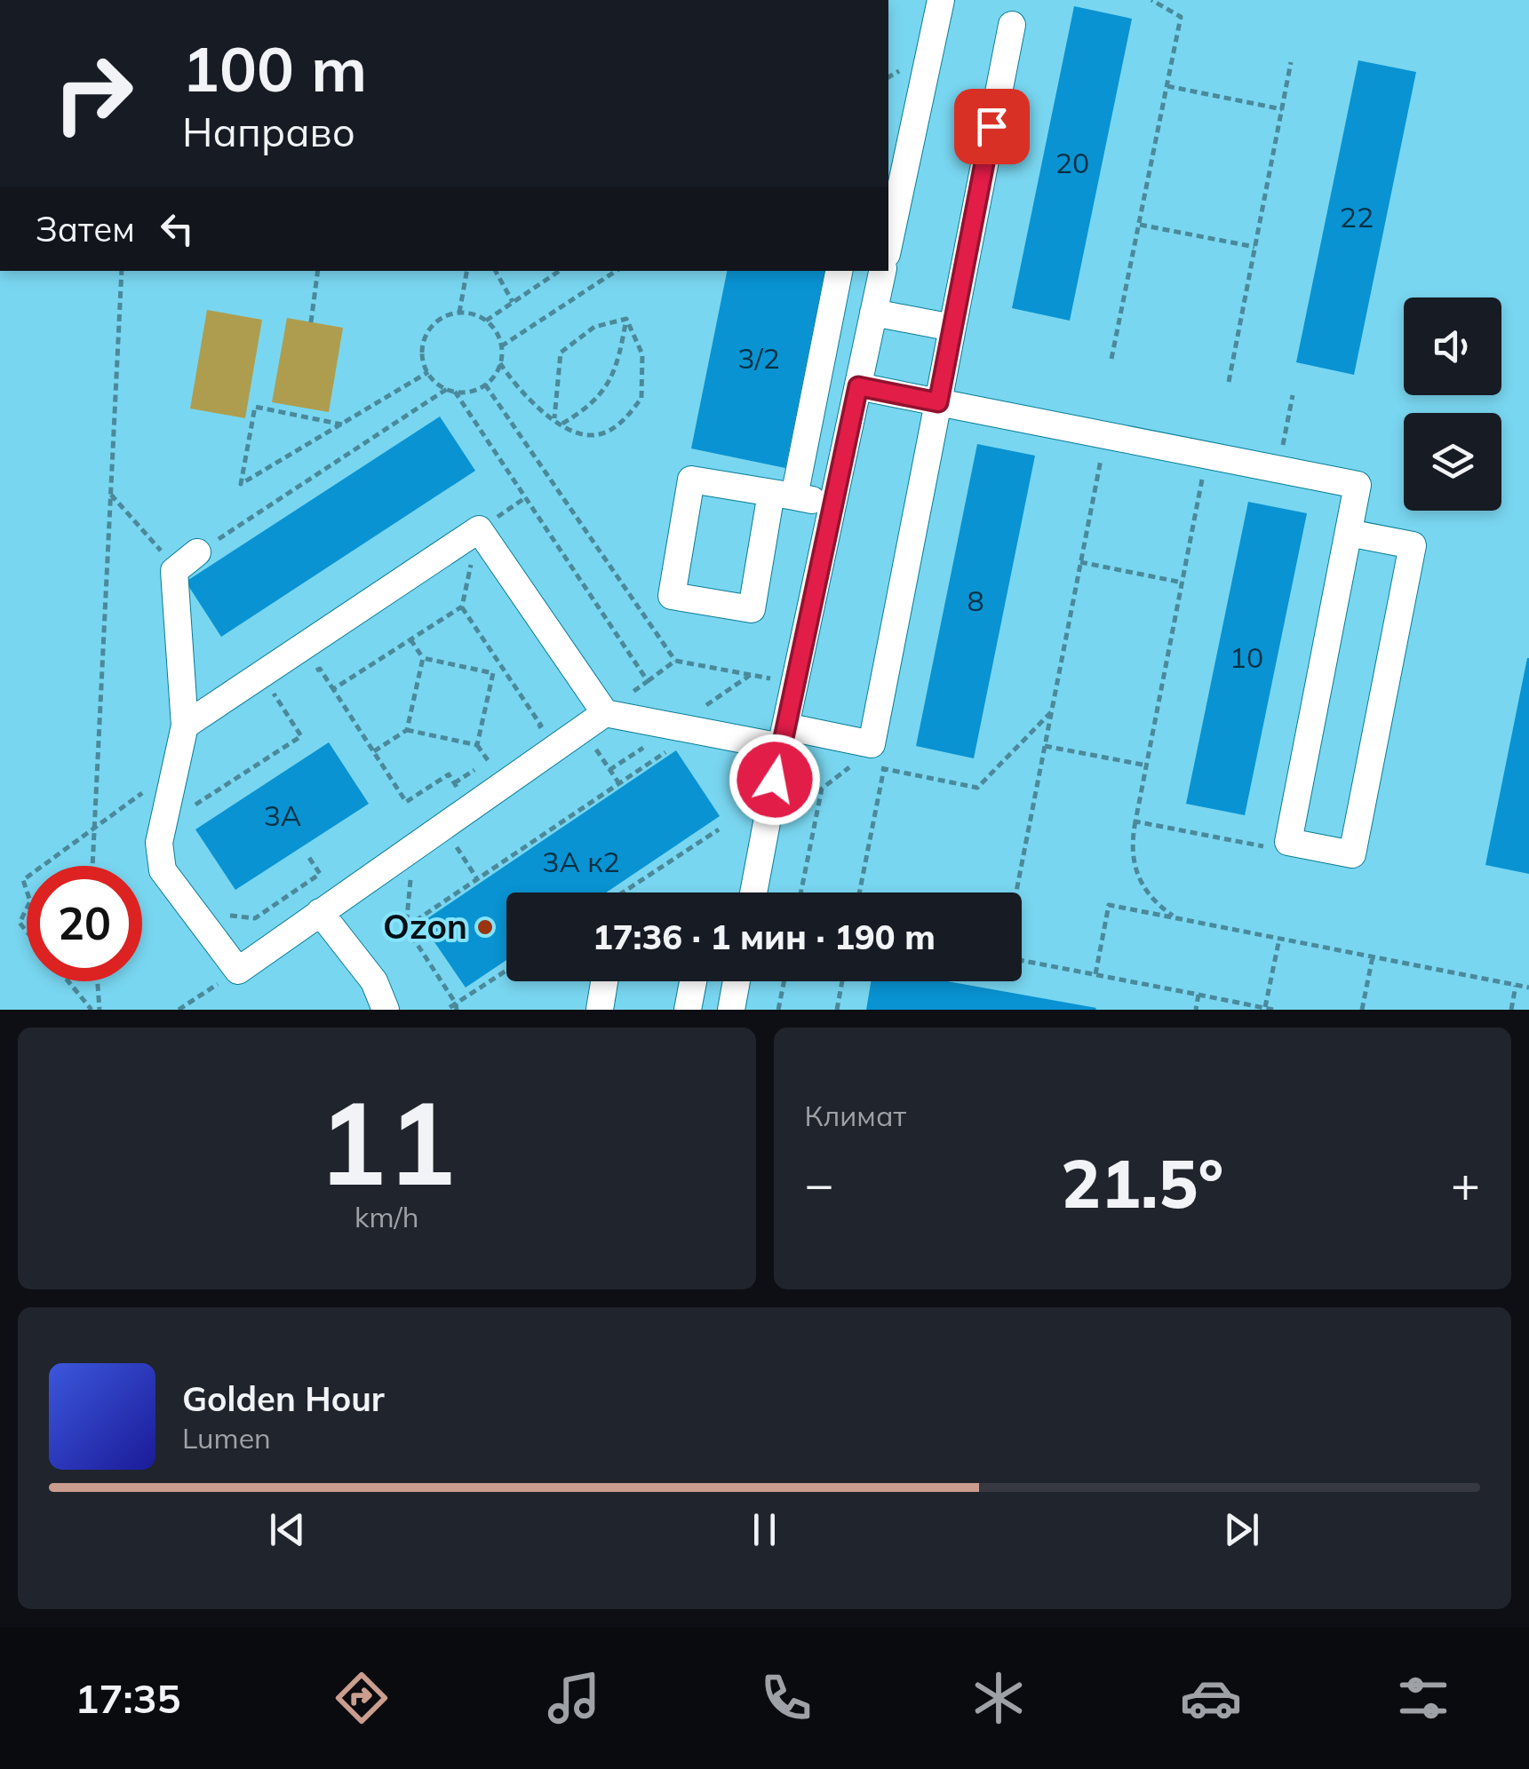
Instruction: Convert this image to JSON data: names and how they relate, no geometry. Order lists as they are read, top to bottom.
{
  "places": ["Ozon"],
  "house_numbers": [
    "20",
    "22",
    "3/2",
    "8",
    "10",
    "3А",
    "3А к2"
  ],
  "page": {
    "turn": ["100 m", "Направо"],
    "then": "Затем",
    "limit": "20",
    "trip": "17:36 · 1 мин · 190 m",
    "tile": [
      ["11", "km/h"],
      "Климат"
    ],
    "heat": ["−", "21.5°", "+"],
    "song": ["Golden Hour", "Lumen"],
    "tabs": "17:35"
  }
}
